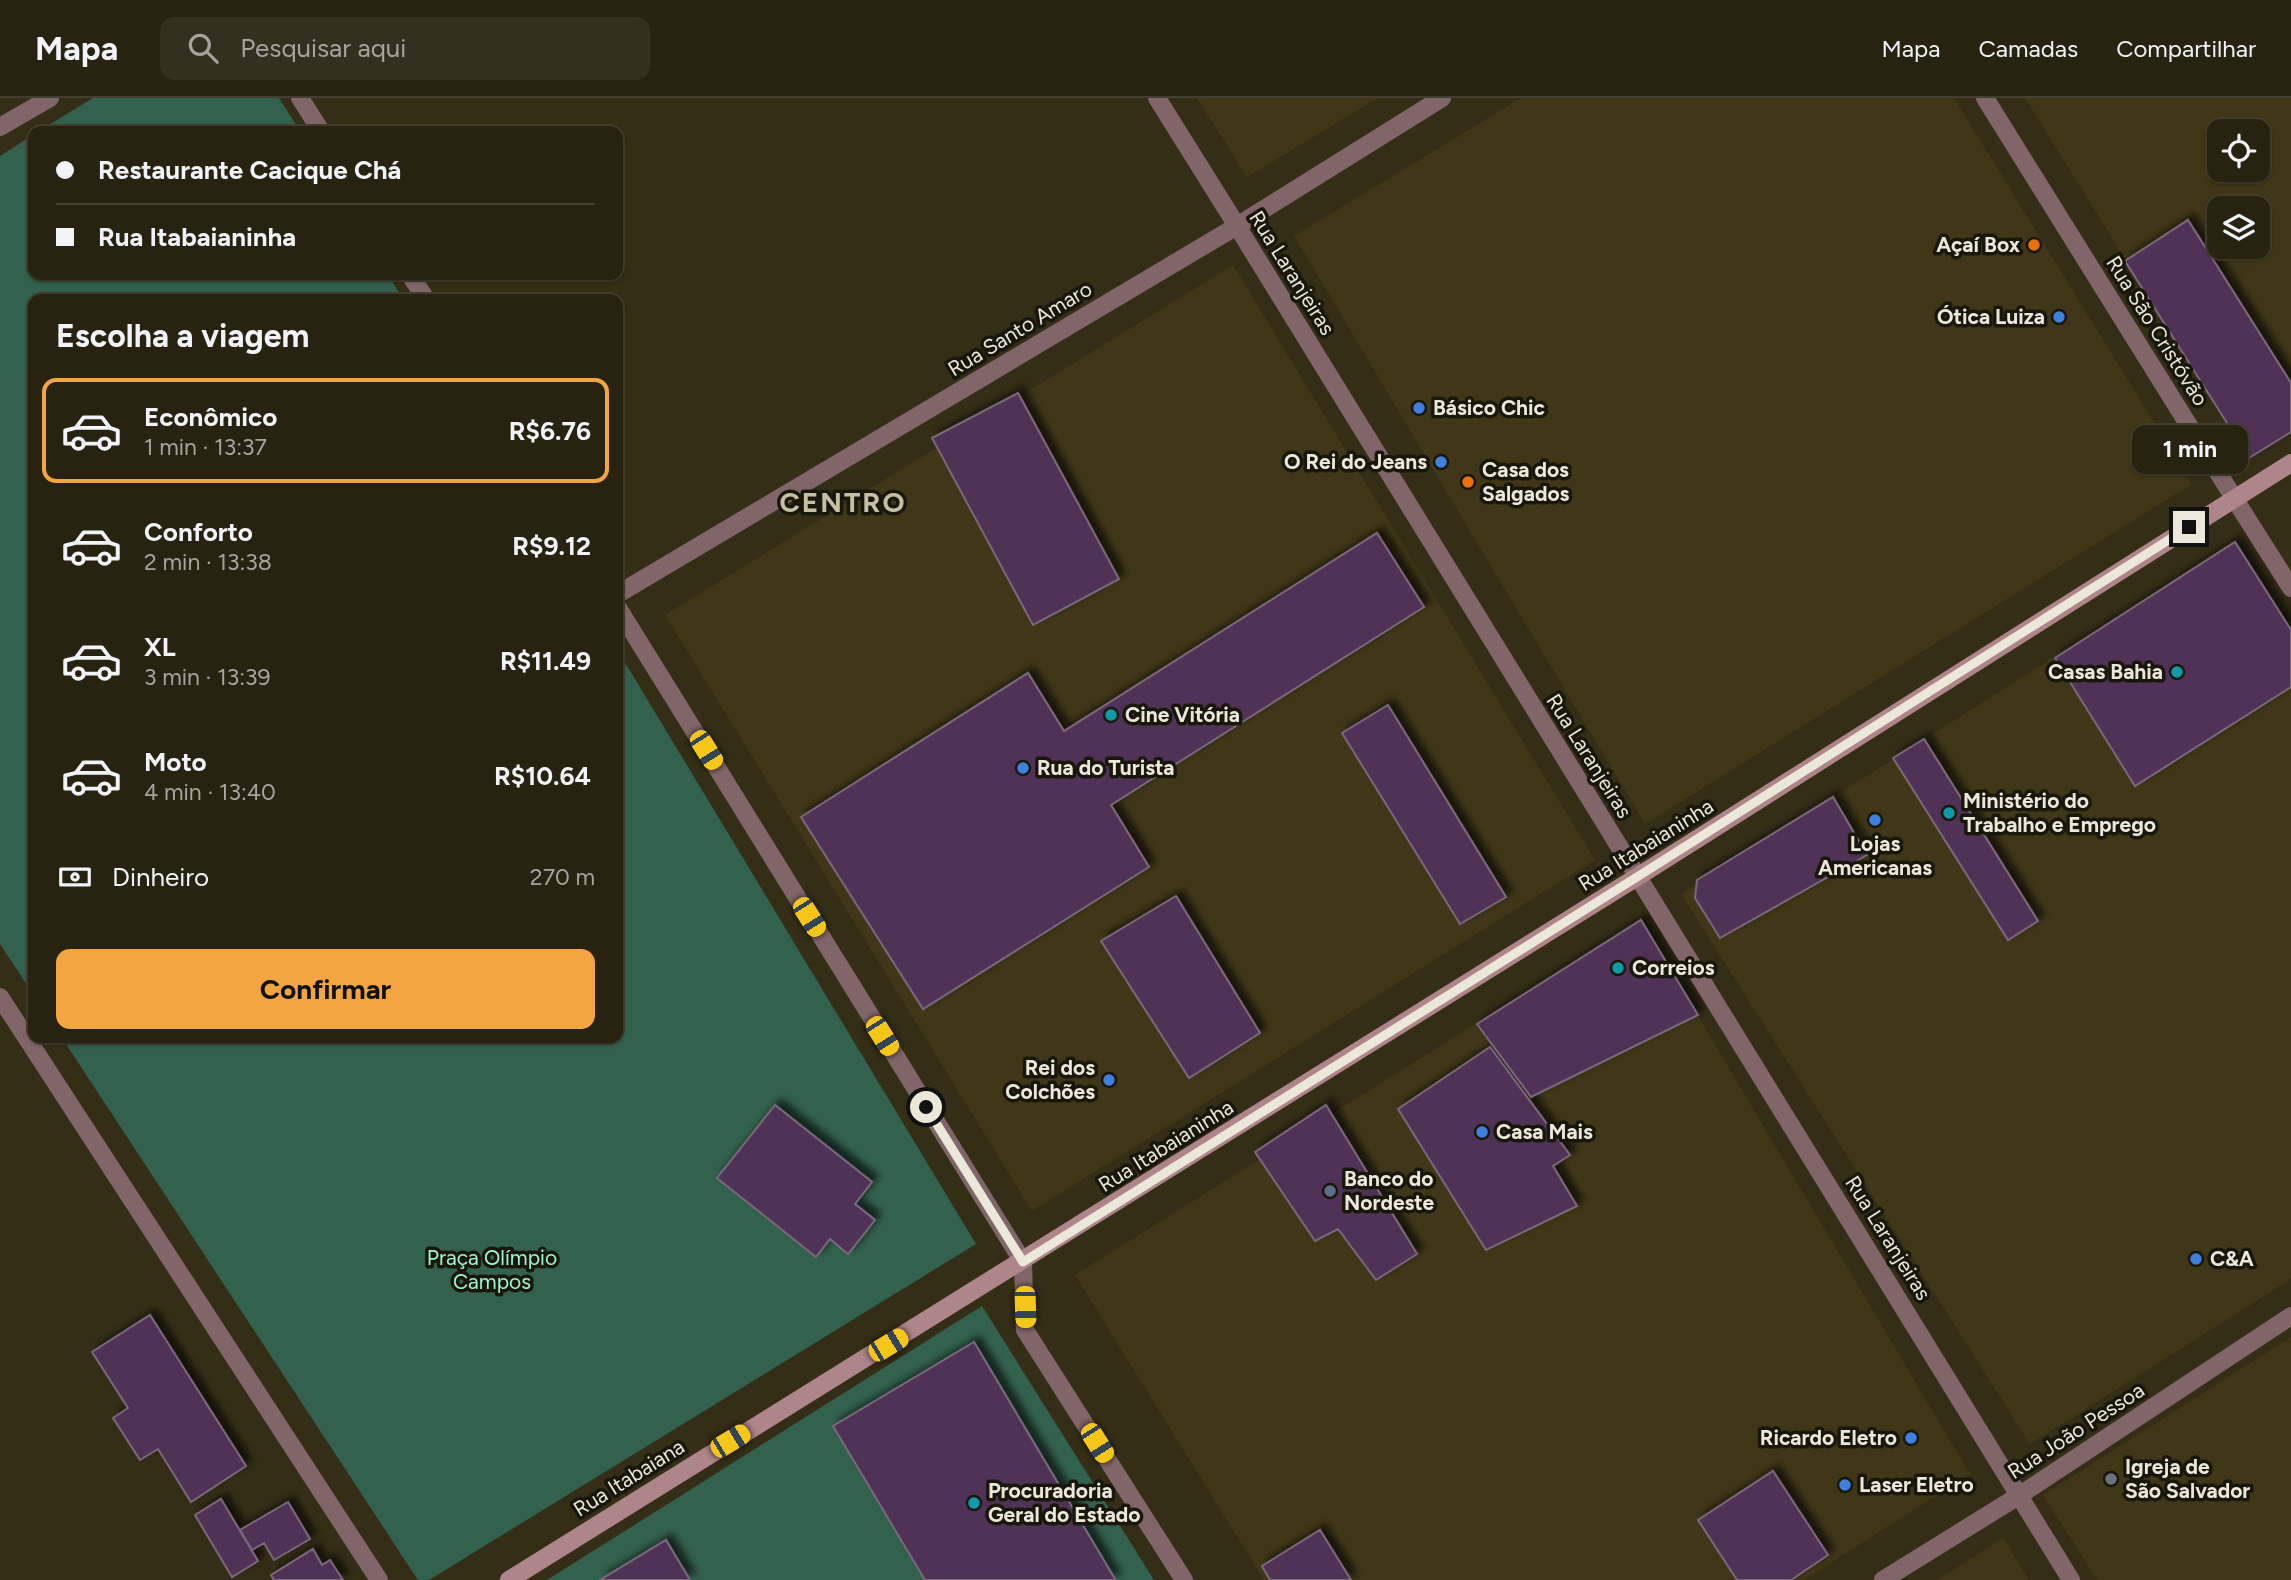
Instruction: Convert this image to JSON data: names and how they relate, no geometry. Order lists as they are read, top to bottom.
{
  "streets": {
    "main road": ["Rua Itabaianinha", "Rua Itabaiana"],
    "street": [
      "Rua Laranjeiras",
      "Rua Santo Amaro",
      "Rua São Cristóvão",
      "Rua João Pessoa"
    ]
  },
  "crossings": [
    ["Rua Laranjeiras", "Rua Santo Amaro"],
    ["Rua Laranjeiras", "Rua Itabaianinha"],
    ["Rua Laranjeiras", "Rua João Pessoa"],
    ["Rua São Cristóvão", "Rua Itabaianinha"],
    ["Rua Itabaianinha", "Rua Itabaiana"]
  ],
  "districts": ["CENTRO"],
  "parks": ["Praça Olímpio Campos"],
  "places": [
    "Açaí Box",
    "Ótica Luiza",
    "Básico Chic",
    "O Rei do Jeans",
    "Casa dos Salgados",
    "Casas Bahia",
    "Cine Vitória",
    "Rua do Turista",
    "Ministério do Trabalho e Emprego",
    "Lojas Americanas",
    "Correios",
    "Rei dos Colchões",
    "Casa Mais",
    "Banco do Nordeste",
    "C&A",
    "Ricardo Eletro",
    "Igreja de São Salvador",
    "Laser Eletro",
    "Procuradoria Geral do Estado"
  ],
  "page": {
    "header": "Mapa",
    "search": "Pesquisar aqui",
    "nav": ["Mapa", "Camadas", "Compartilhar"],
    "banner": ["Restaurante Cacique Chá", "Rua Itabaianinha"],
    "heading": "Escolha a viagem",
    "list": [
      {
        "name": "Econômico",
        "note": "1 min · 13:37",
        "value": "R$6.76"
      },
      {
        "name": "Conforto",
        "note": "2 min · 13:38",
        "value": "R$9.12"
      },
      {
        "name": "XL",
        "note": "3 min · 13:39",
        "value": "R$11.49"
      },
      {
        "name": "Moto",
        "note": "4 min · 13:40",
        "value": "R$10.64"
      }
    ],
    "bubble": "1 min",
    "pay": ["Dinheiro", "270 m"],
    "buttons": "Confirmar"
  }
}
